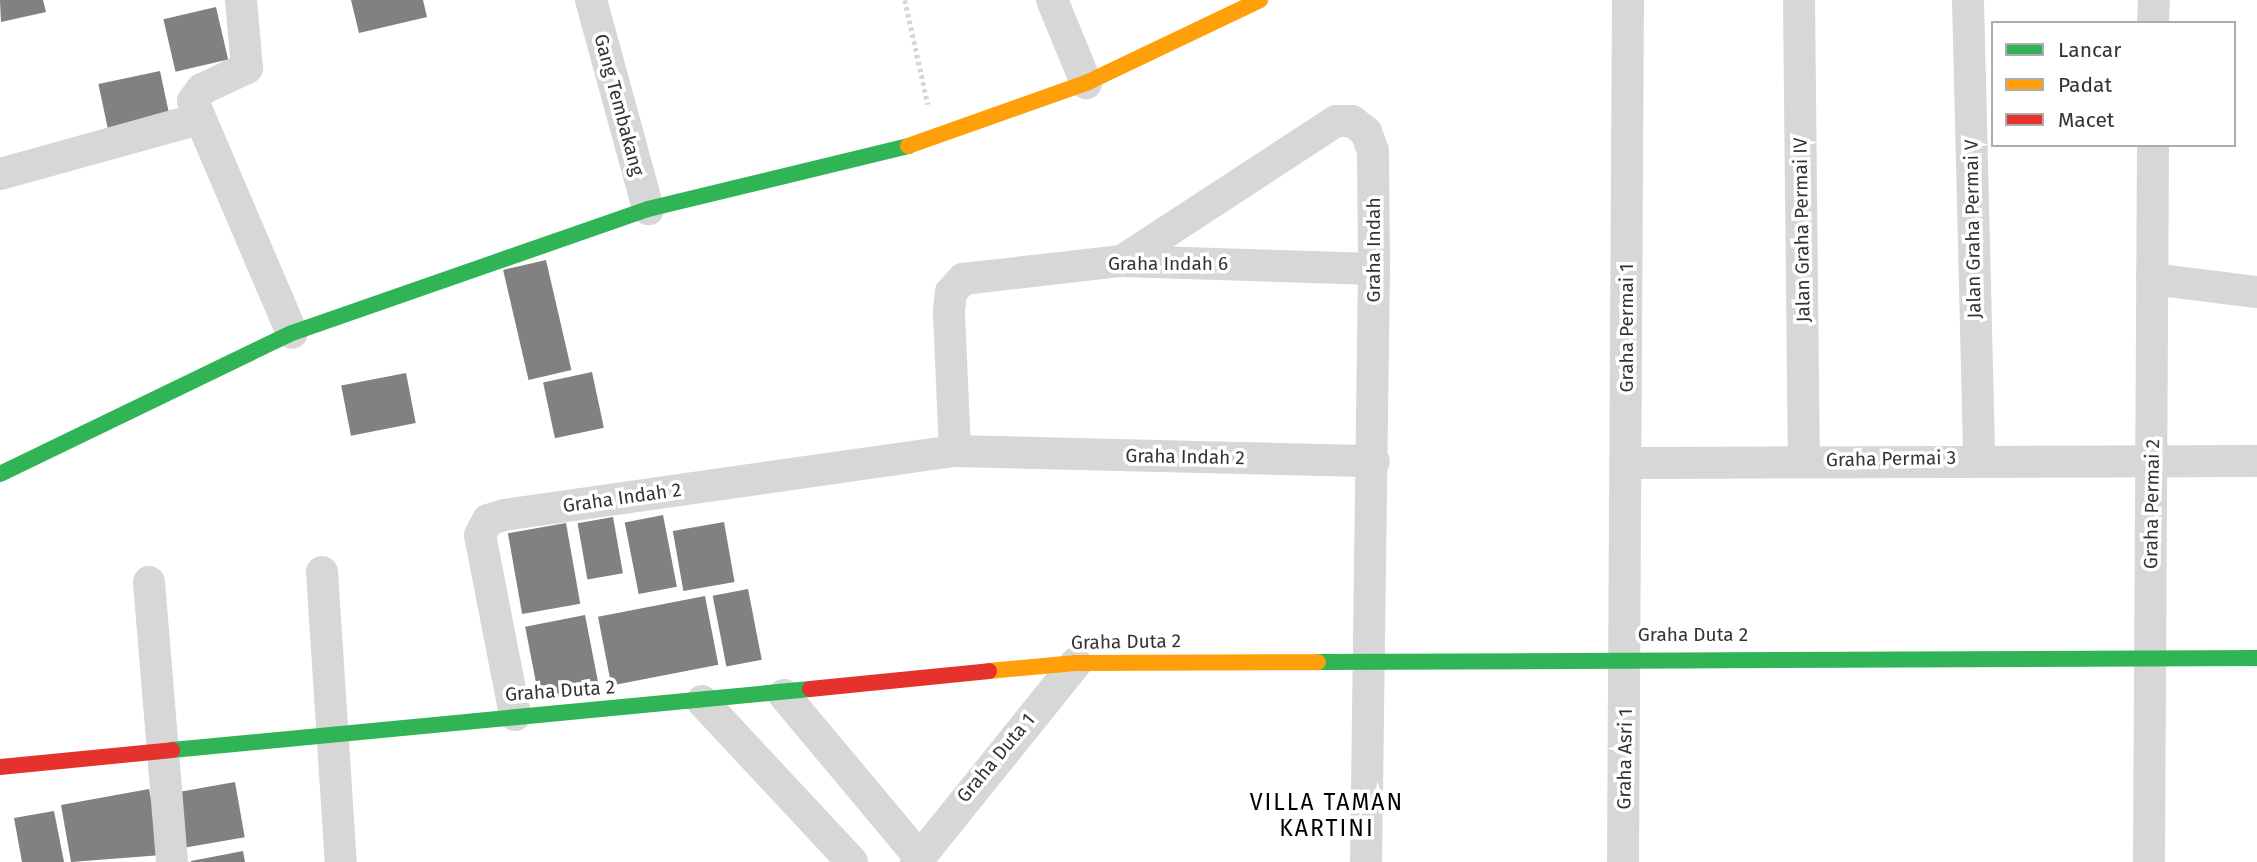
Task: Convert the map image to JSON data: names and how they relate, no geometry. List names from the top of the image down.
{
  "streets": {
    "street": [
      "Gang Tembakang",
      "Jalan Graha Permai V",
      "Jalan Graha Permai IV",
      "Graha Indah",
      "Graha Indah 6",
      "Graha Permai 1",
      "Graha Indah 2",
      "Graha Permai 3",
      "Graha Permai 2",
      "Graha Duta 2",
      "Graha Duta 1",
      "Graha Asri 1"
    ]
  },
  "crossings": [
    ["Jalan Graha Permai V", "Graha Permai 3"],
    ["Jalan Graha Permai IV", "Graha Permai 3"],
    ["Graha Indah", "Graha Indah 6"],
    ["Graha Indah", "Graha Indah 2"],
    ["Graha Indah", "Graha Duta 2"],
    ["Graha Indah 6", "Graha Indah 2"],
    ["Graha Permai 1", "Graha Permai 3"],
    ["Graha Permai 1", "Graha Duta 2"],
    ["Graha Permai 1", "Graha Asri 1"],
    ["Graha Indah 2", "Graha Duta 2"],
    ["Graha Permai 3", "Graha Permai 2"],
    ["Graha Permai 2", "Graha Duta 2"],
    ["Graha Duta 2", "Graha Duta 1"],
    ["Graha Duta 2", "Graha Asri 1"]
  ],
  "districts": ["VILLA TAMAN KARTINI"],
  "legend": ["Lancar", "Padat", "Macet"]
}
